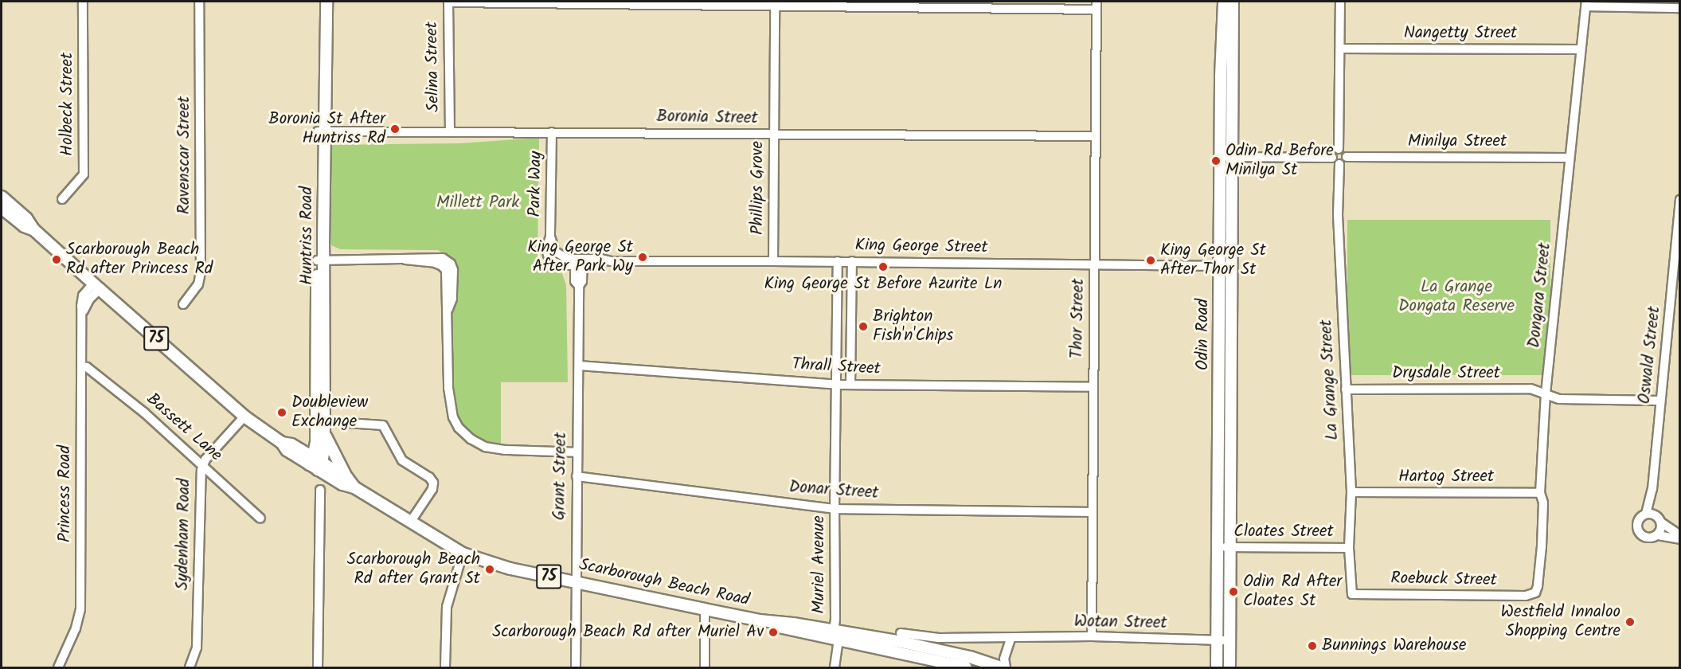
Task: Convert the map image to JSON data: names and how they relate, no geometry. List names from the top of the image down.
{
  "streets": {
    "main road": [
      "Huntriss Road",
      "Odin Road",
      "75",
      "Scarborough Beach Road"
    ],
    "street": [
      "Nangetty Street",
      "Selina Street",
      "Holbeck Street",
      "Boronia Street",
      "Minilya Street",
      "Ravenscar Street",
      "Park Way",
      "Phillips Grove",
      "King George Street",
      "Dongara Street",
      "Thor Street",
      "Oswald Street",
      "Thrall Street",
      "Drysdale Street",
      "La Grange Street",
      "Bassett Lane",
      "Grant Street",
      "Hartog Street",
      "Donar Street",
      "Princess Road",
      "Cloates Street",
      "Sydenham Road",
      "Muriel Avenue",
      "Roebuck Street",
      "Wotan Street"
    ]
  },
  "crossings": [
    ["Nangetty Street", "Dongara Street"],
    ["Selina Street", "Boronia Street"],
    ["Boronia Street", "Park Way"],
    ["Boronia Street", "Phillips Grove"],
    ["Boronia Street", "Huntriss Road"],
    ["Boronia Street", "Thor Street"],
    ["Minilya Street", "Dongara Street"],
    ["Minilya Street", "La Grange Street"],
    ["Park Way", "King George Street"],
    ["Phillips Grove", "King George Street"],
    ["Huntriss Road", "Scarborough Beach Road"],
    ["King George Street", "Thor Street"],
    ["King George Street", "Odin Road"],
    ["King George Street", "Grant Street"],
    ["King George Street", "Muriel Avenue"],
    ["Dongara Street", "Drysdale Street"],
    ["Dongara Street", "Hartog Street"],
    ["Dongara Street", "Roebuck Street"],
    ["Thor Street", "Thrall Street"],
    ["Thor Street", "Donar Street"],
    ["Thor Street", "Wotan Street"],
    ["Odin Road", "Cloates Street"],
    ["Odin Road", "Wotan Street"],
    ["Oswald Street", "Drysdale Street"],
    ["Thrall Street", "Grant Street"],
    ["Thrall Street", "Muriel Avenue"],
    ["Drysdale Street", "La Grange Street"],
    ["La Grange Street", "Hartog Street"],
    ["La Grange Street", "Cloates Street"],
    ["La Grange Street", "Roebuck Street"],
    ["Bassett Lane", "Princess Road"],
    ["Bassett Lane", "Sydenham Road"],
    ["Grant Street", "Donar Street"],
    ["Grant Street", "Scarborough Beach Road"],
    ["Donar Street", "Muriel Avenue"],
    ["Princess Road", "Scarborough Beach Road"],
    ["Sydenham Road", "Scarborough Beach Road"],
    ["Muriel Avenue", "Scarborough Beach Road"]
  ],
  "parks": ["Millett Park", "La Grange Dongata Reserve"],
  "places": [
    "Boronia St After Huntriss Rd",
    "Odin Rd Before Minilya St",
    "King George St After Park Wy",
    "Scarborough Beach Rd after Princess Rd",
    "King George St After Thor St",
    "King George St Before Azurite Ln",
    "Brighton Fish'n'Chips",
    "Doubleview Exchange",
    "Scarborough Beach Rd after Grant St",
    "Odin Rd After Cloates St",
    "Westfield Innaloo Shopping Centre",
    "Scarborough Beach Rd after Muriel Av",
    "Bunnings Warehouse"
  ]
}
